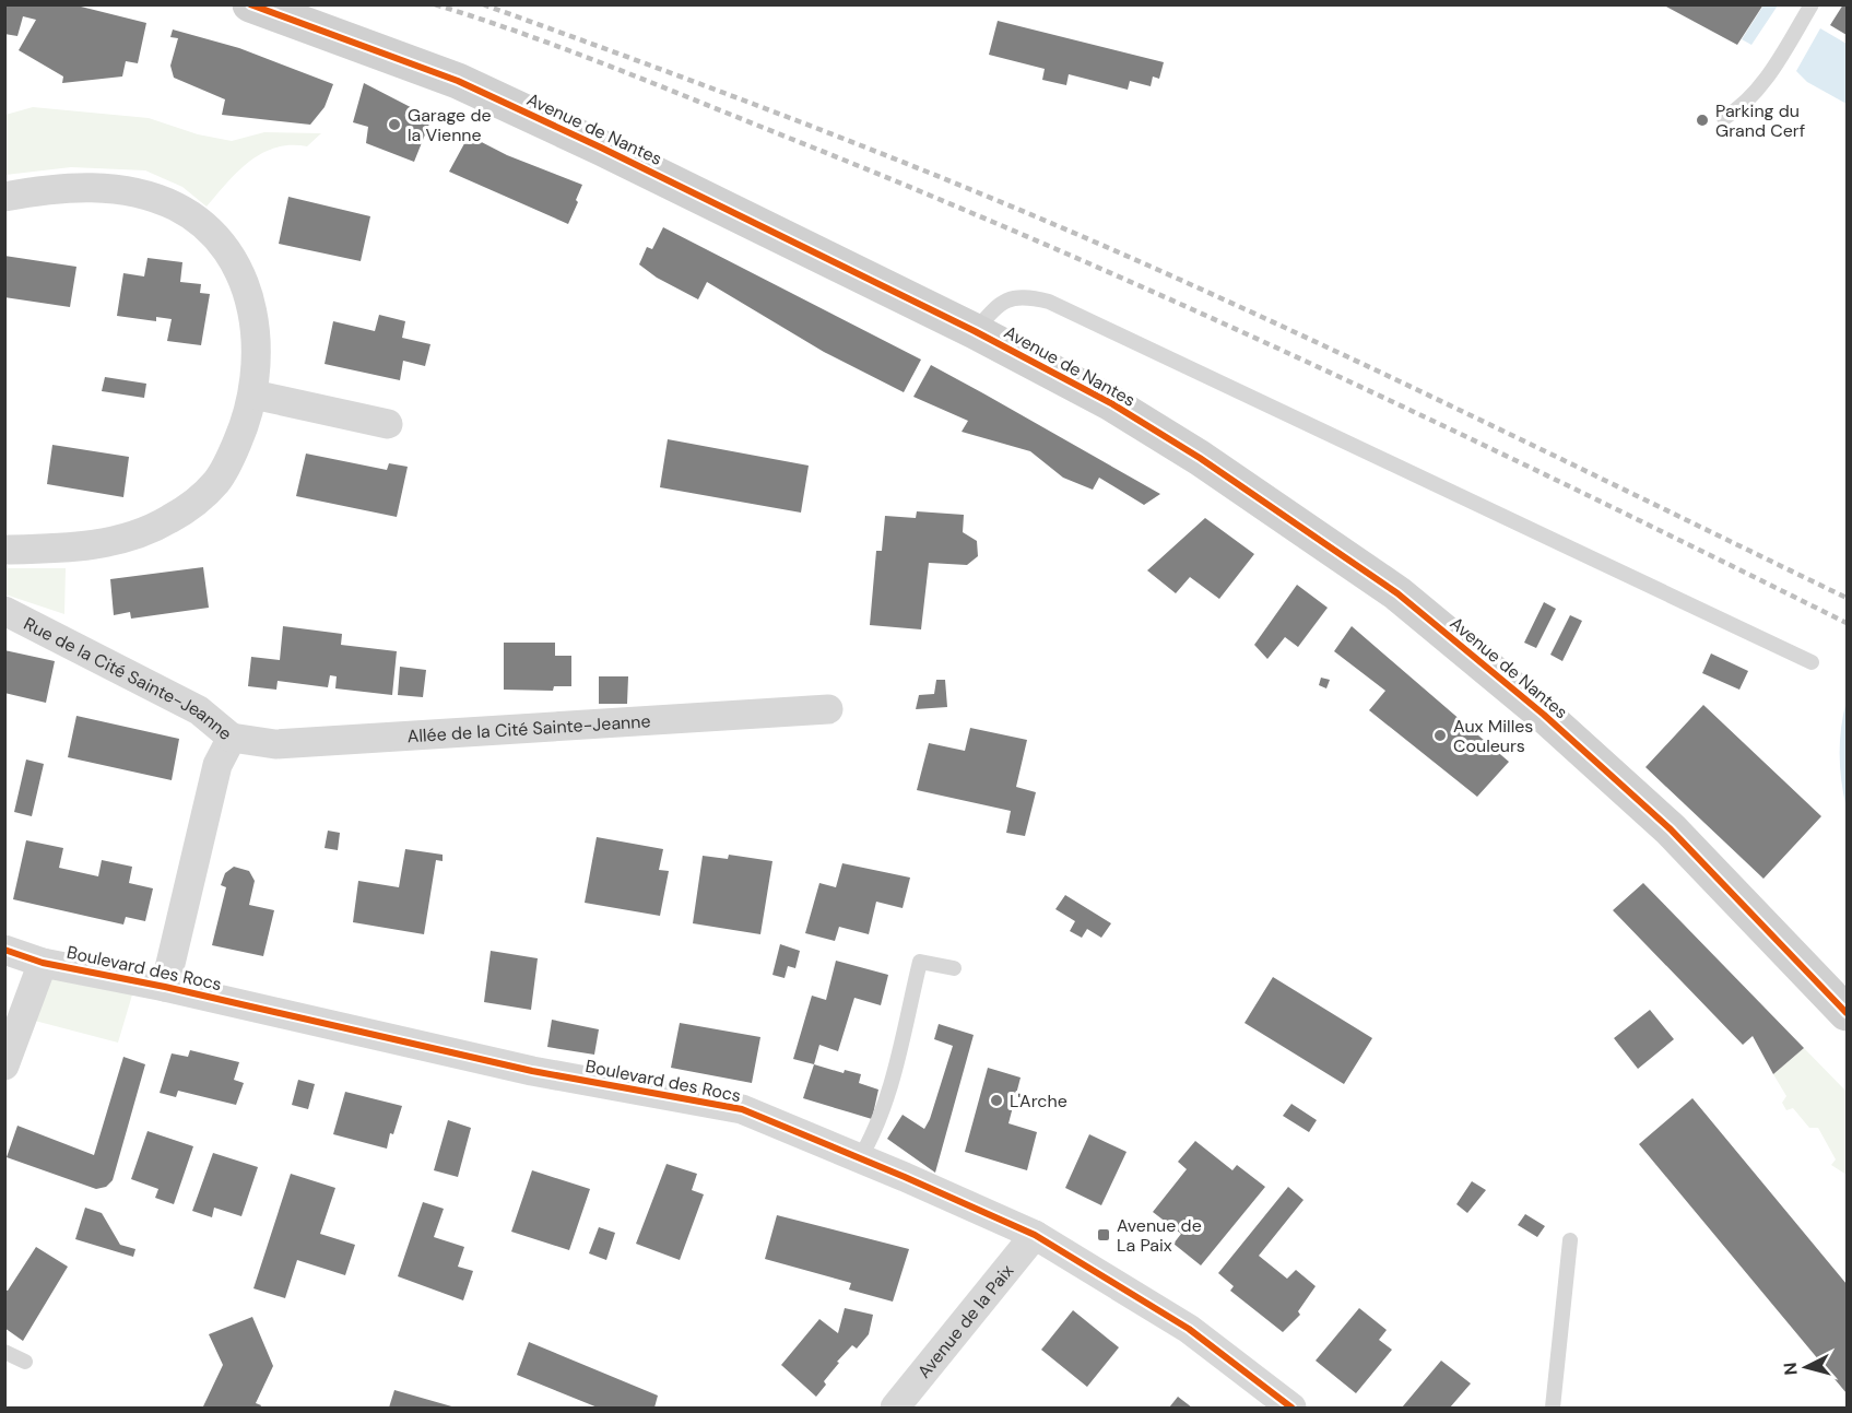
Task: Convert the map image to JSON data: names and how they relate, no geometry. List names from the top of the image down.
{
  "streets": {
    "main road": ["Avenue de Nantes"],
    "street": [
      "Rue de la Cité Sainte-Jeanne",
      "Allée de la Cité Sainte-Jeanne",
      "Boulevard des Rocs",
      "Avenue de la Paix"
    ]
  },
  "crossings": [
    ["Rue de la Cité Sainte-Jeanne", "Allée de la Cité Sainte-Jeanne"],
    ["Rue de la Cité Sainte-Jeanne", "Boulevard des Rocs"],
    ["Boulevard des Rocs", "Avenue de la Paix"]
  ],
  "places": {
    "other": [
      "Parking du Grand Cerf",
      "Garage de la Vienne",
      "Aux Milles Couleurs",
      "L'Arche"
    ],
    "transit": ["Avenue de La Paix"]
  },
  "north": "left"
}
